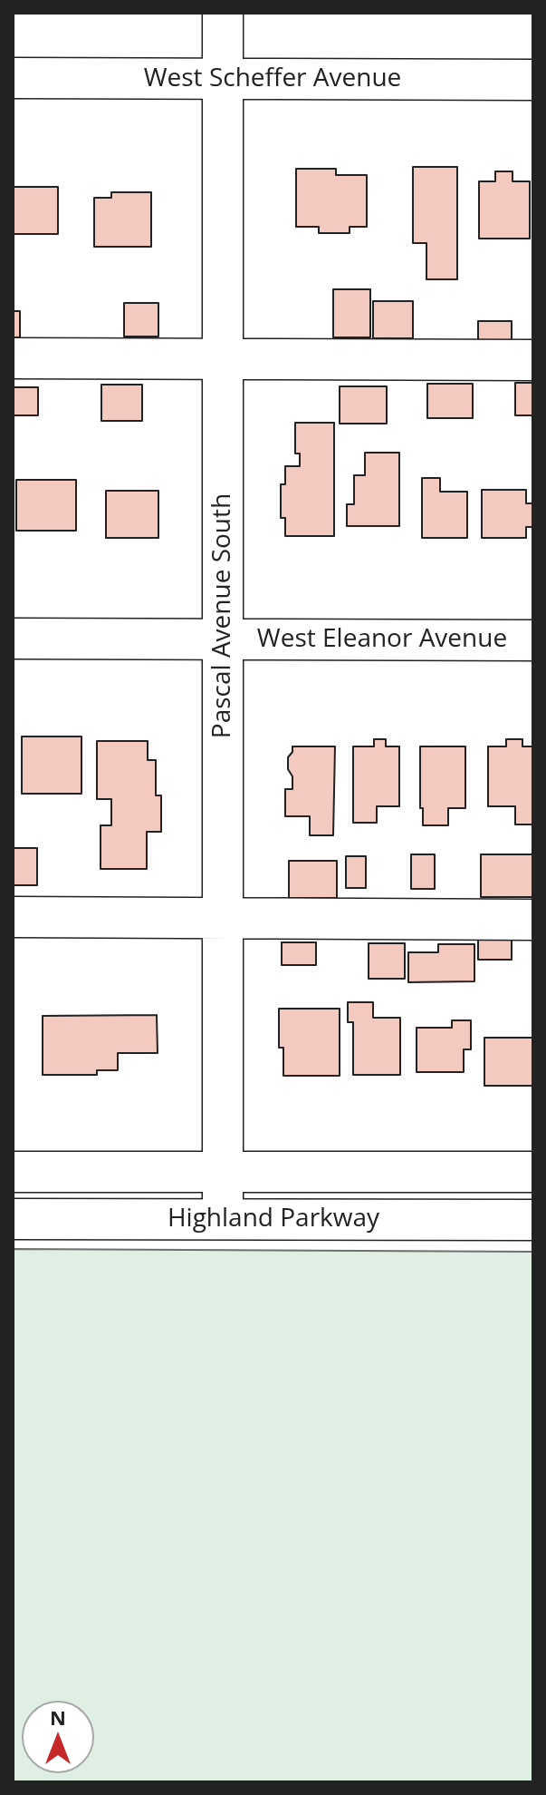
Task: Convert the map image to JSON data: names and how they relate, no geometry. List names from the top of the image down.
{
  "streets": {
    "street": [
      "West Scheffer Avenue",
      "Pascal Avenue South",
      "West Eleanor Avenue",
      "Highland Parkway"
    ]
  },
  "crossings": [
    ["West Scheffer Avenue", "Pascal Avenue South"],
    ["Pascal Avenue South", "West Eleanor Avenue"],
    ["Pascal Avenue South", "Highland Parkway"]
  ],
  "north": "top"
}
